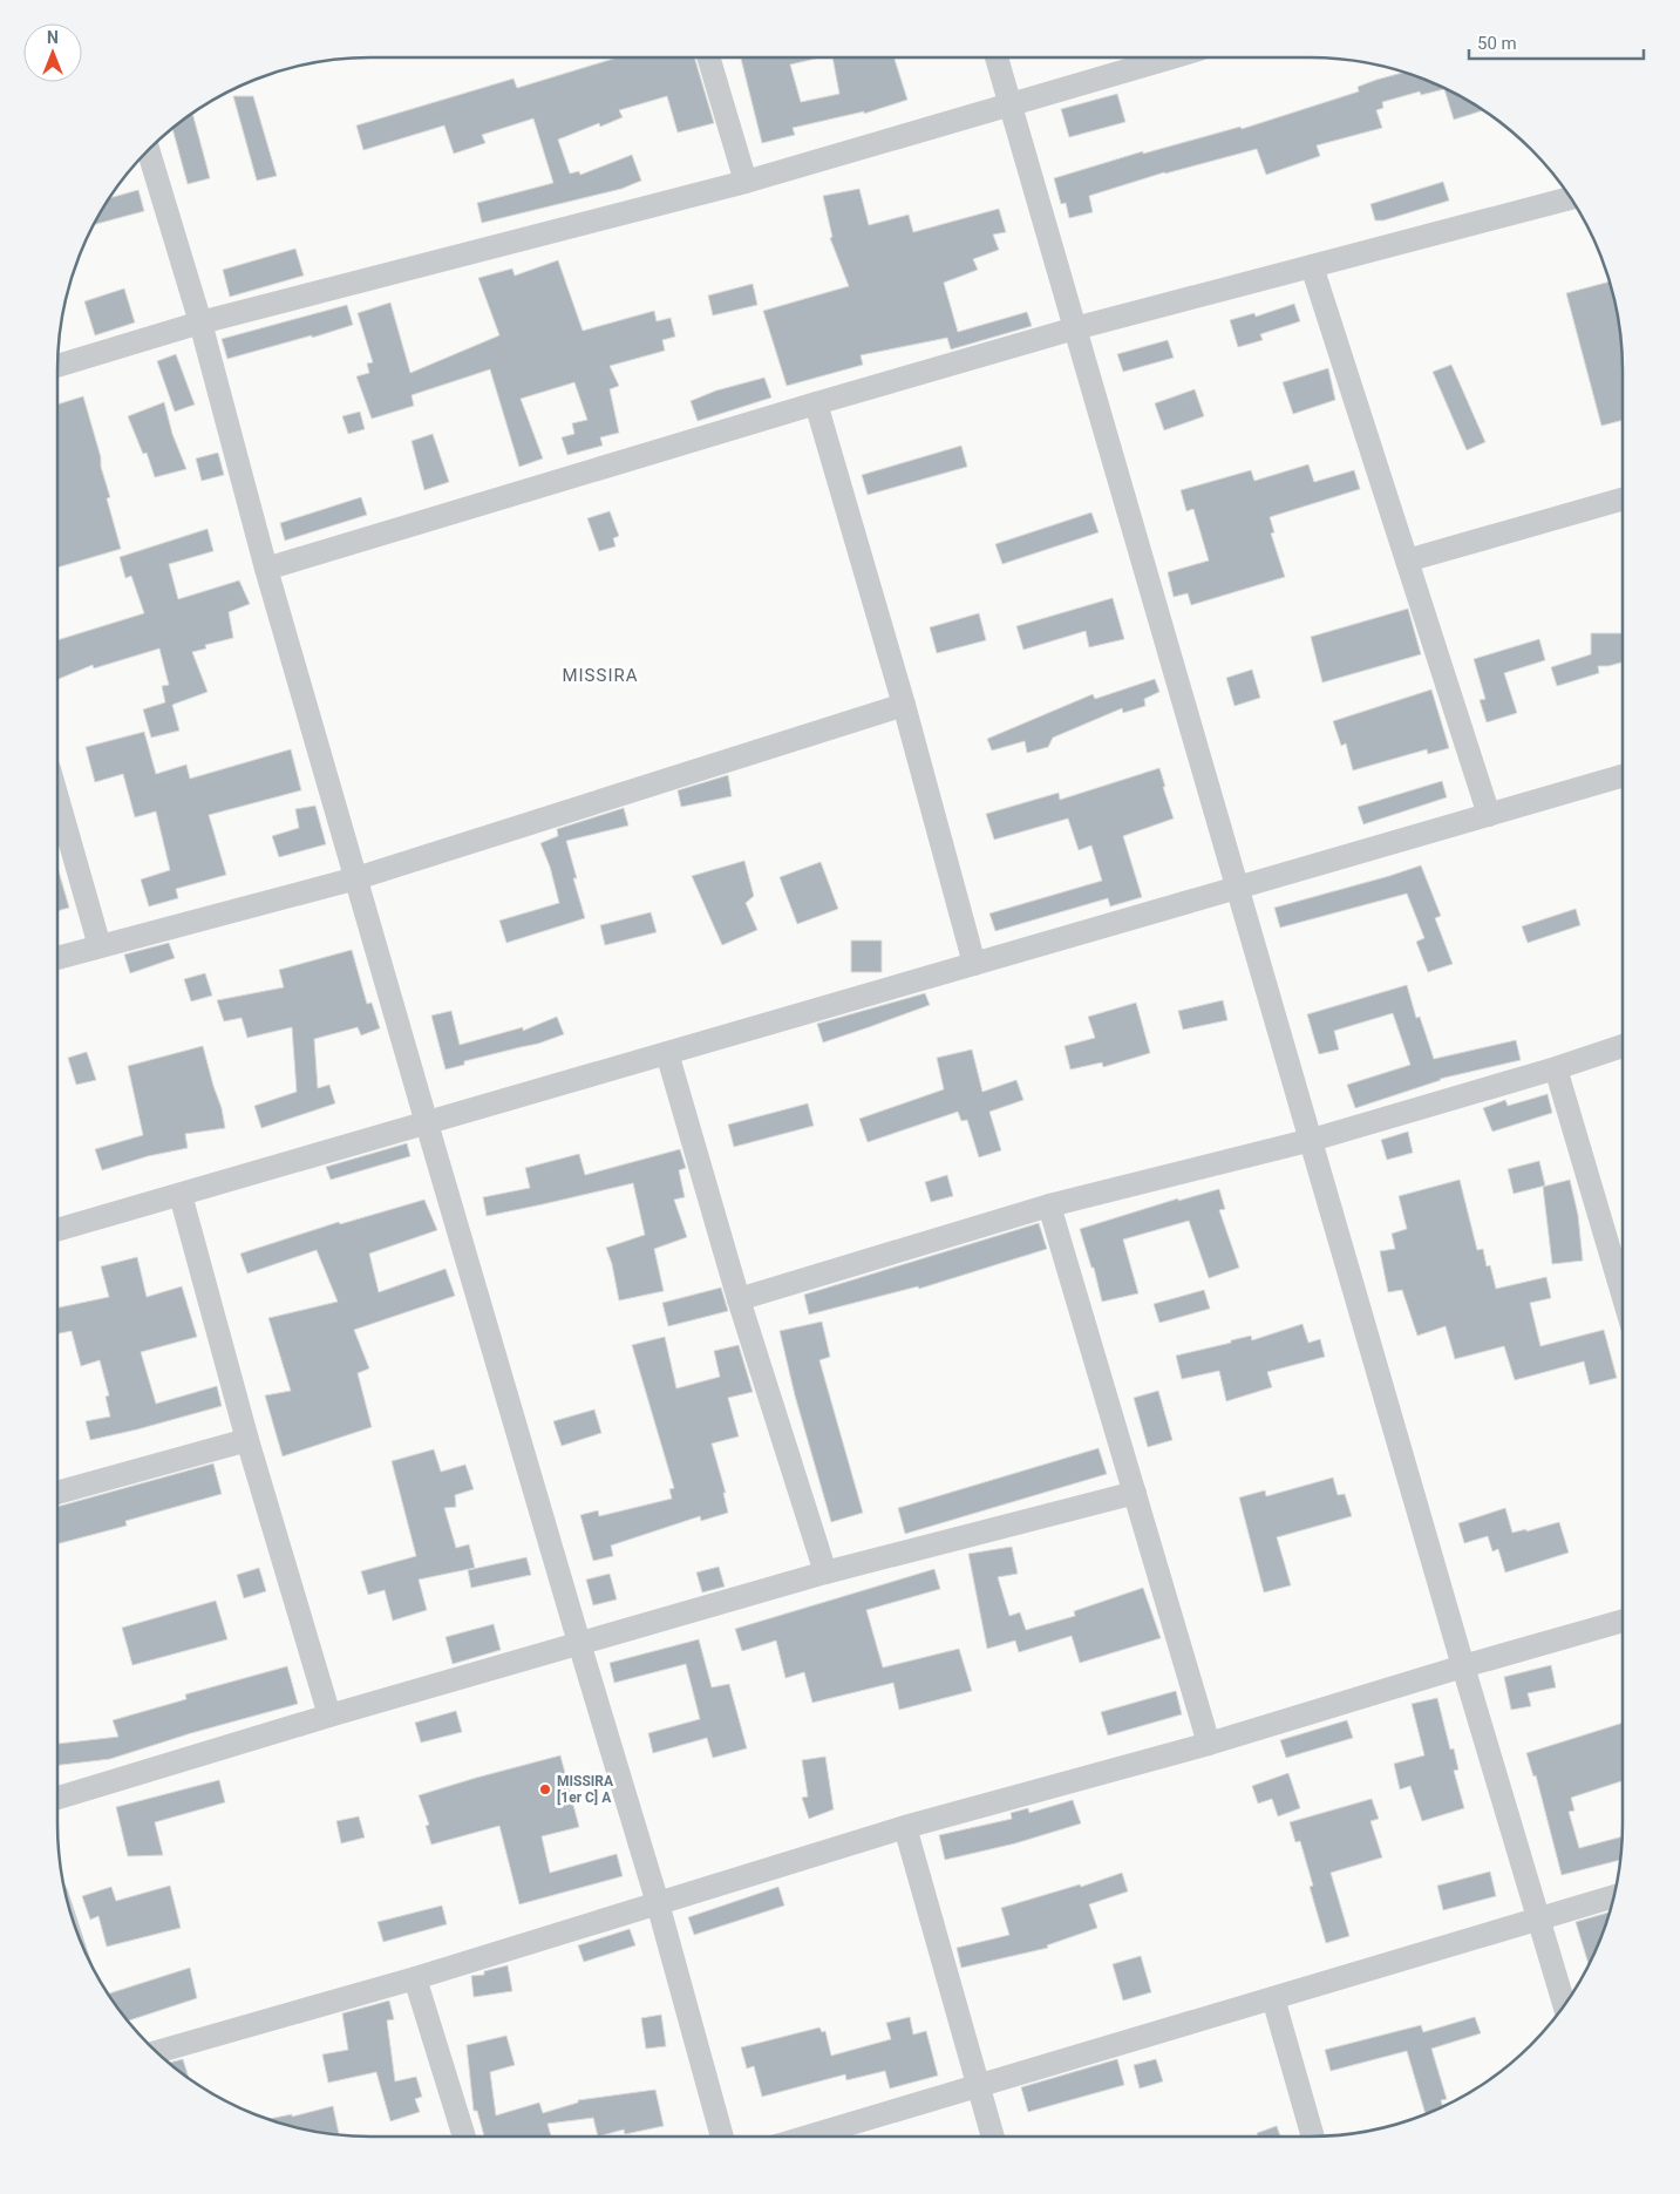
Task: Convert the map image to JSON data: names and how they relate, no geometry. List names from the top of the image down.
{
  "districts": ["MISSIRA"],
  "places": ["MISSIRA [1er C] A"],
  "scale_bar": "50 m",
  "north": "top"
}
